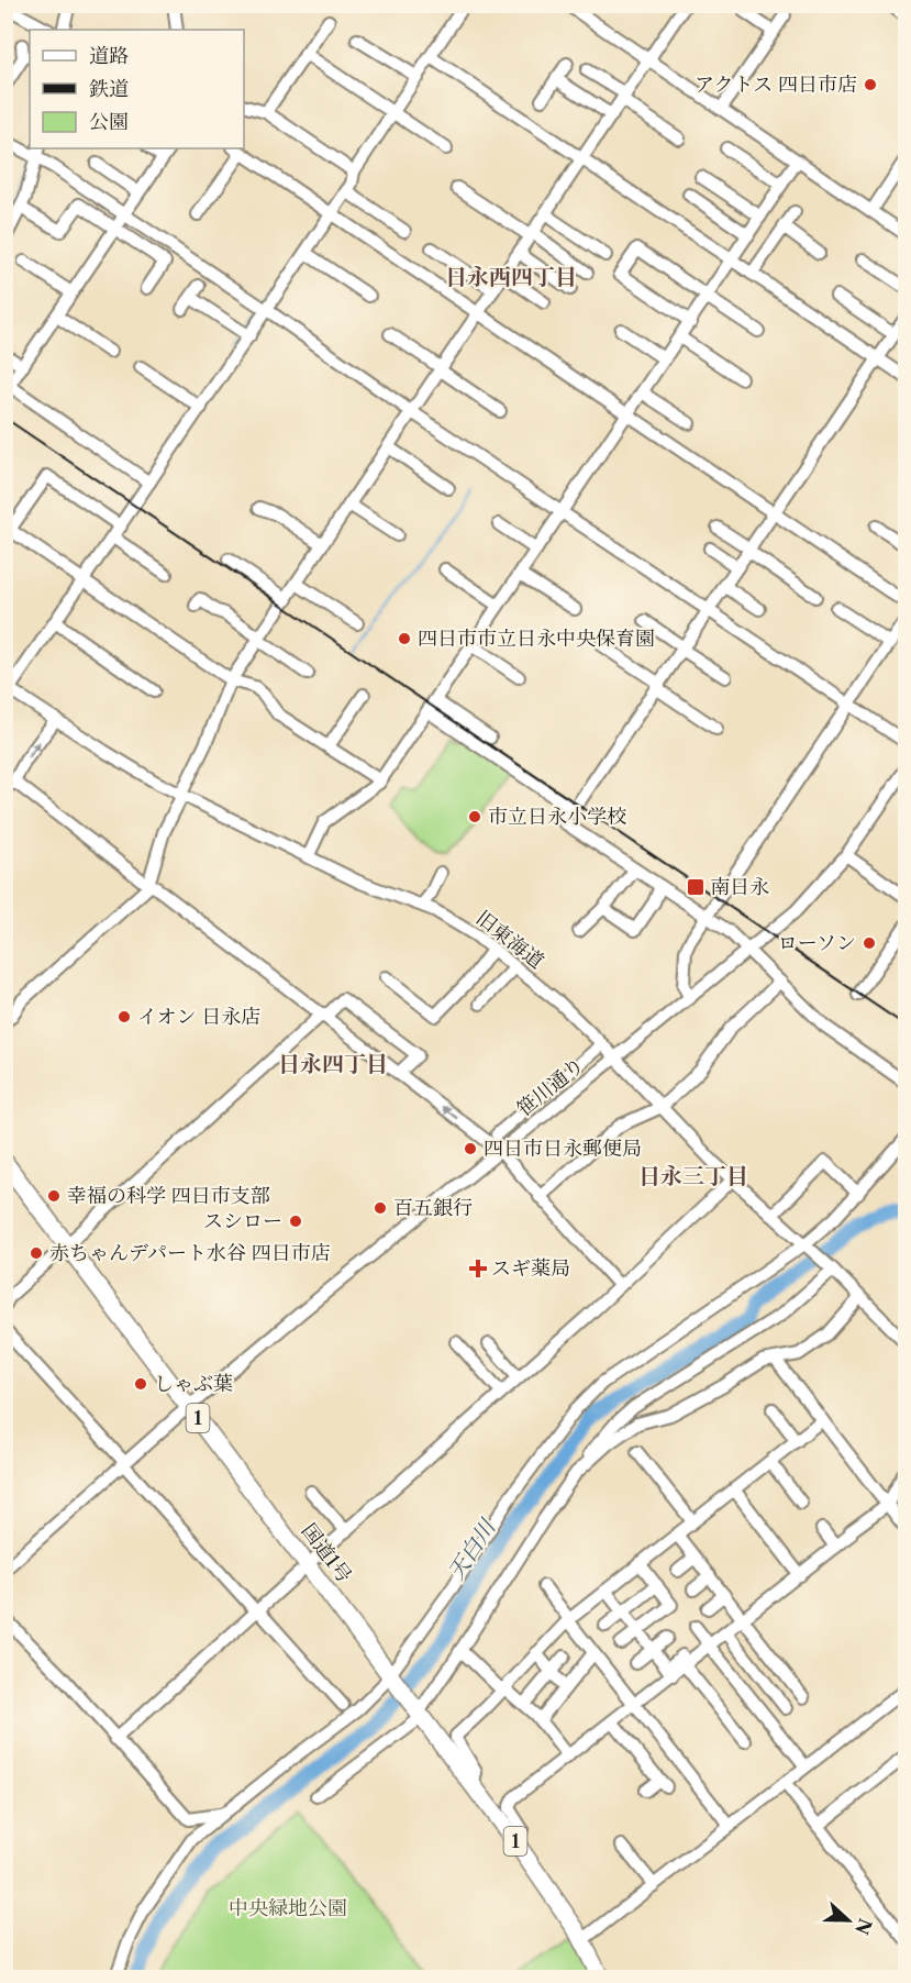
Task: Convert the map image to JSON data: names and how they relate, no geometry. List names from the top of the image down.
{
  "streets": {
    "highway": ["1", "国道1号"],
    "street": ["旧東海道", "笹川通り"]
  },
  "crossings": [
    ["旧東海道", "笹川通り"],
    ["笹川通り", "国道1号"]
  ],
  "districts": ["日永西四丁目", "日永四丁目", "日永三丁目"],
  "water": ["天白川"],
  "parks": ["中央緑地公園"],
  "places": {
    "other": [
      "アクトス 四日市店",
      "四日市市立日永中央保育園",
      "市立日永小学校",
      "ローソン",
      "イオン 日永店",
      "四日市日永郵便局",
      "幸福の科学 四日市支部",
      "百五銀行",
      "スシロー",
      "赤ちゃんデパート水谷 四日市店",
      "しゃぶ葉"
    ],
    "transit": ["南日永"],
    "health": ["スギ薬局"]
  },
  "legend": ["道路", "鉄道", "公園"],
  "north": "right"
}
